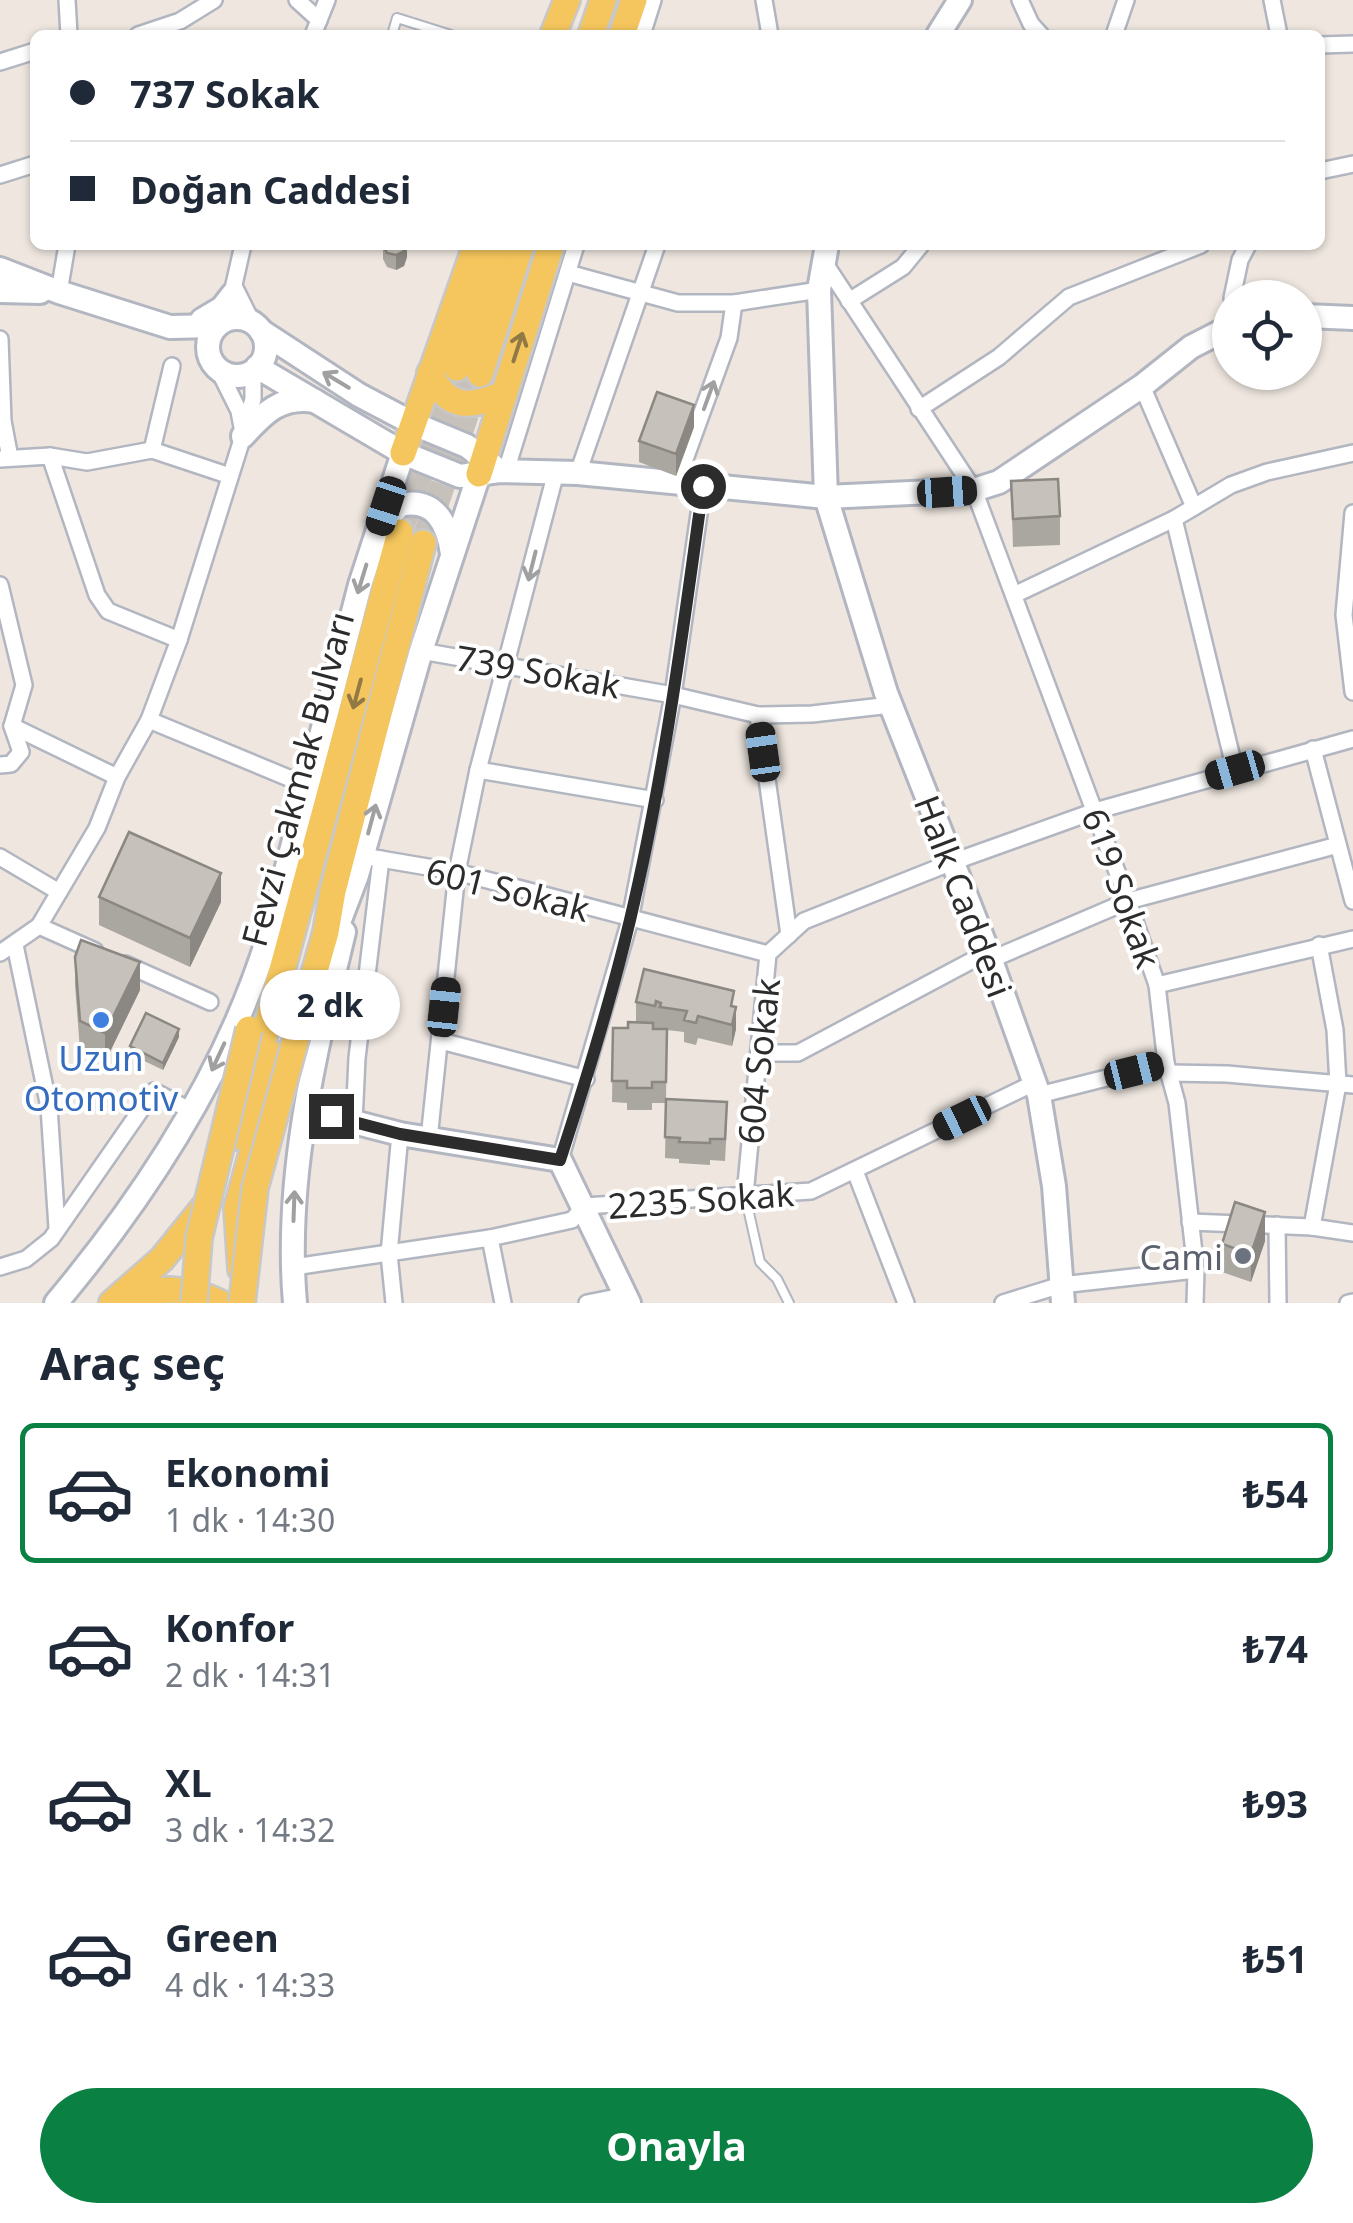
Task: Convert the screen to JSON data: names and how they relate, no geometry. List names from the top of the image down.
{
  "streets": {
    "main road": ["Fevzi Çakmak Bulvarı", "Halk Caddesi"],
    "street": [
      "739 Sokak",
      "619 Sokak",
      "601 Sokak",
      "604 Sokak",
      "2235 Sokak"
    ]
  },
  "crossings": [
    ["739 Sokak", "Halk Caddesi"],
    ["619 Sokak", "Halk Caddesi"],
    ["619 Sokak", "604 Sokak"],
    ["619 Sokak", "2235 Sokak"],
    ["601 Sokak", "604 Sokak"],
    ["Halk Caddesi", "604 Sokak"],
    ["Halk Caddesi", "2235 Sokak"],
    ["604 Sokak", "2235 Sokak"]
  ],
  "places": ["Uzun Otomotiv", "Cami"],
  "page": {
    "banner": ["737 Sokak", "Doğan Caddesi"],
    "bubble": "2 dk",
    "heading": "Araç seç",
    "list": [
      {
        "name": "Ekonomi",
        "note": "1 dk · 14:30",
        "value": "₺54"
      },
      {
        "name": "Konfor",
        "note": "2 dk · 14:31",
        "value": "₺74"
      },
      {
        "name": "XL",
        "note": "3 dk · 14:32",
        "value": "₺93"
      },
      {
        "name": "Green",
        "note": "4 dk · 14:33",
        "value": "₺51"
      }
    ],
    "buttons": "Onayla"
  }
}
